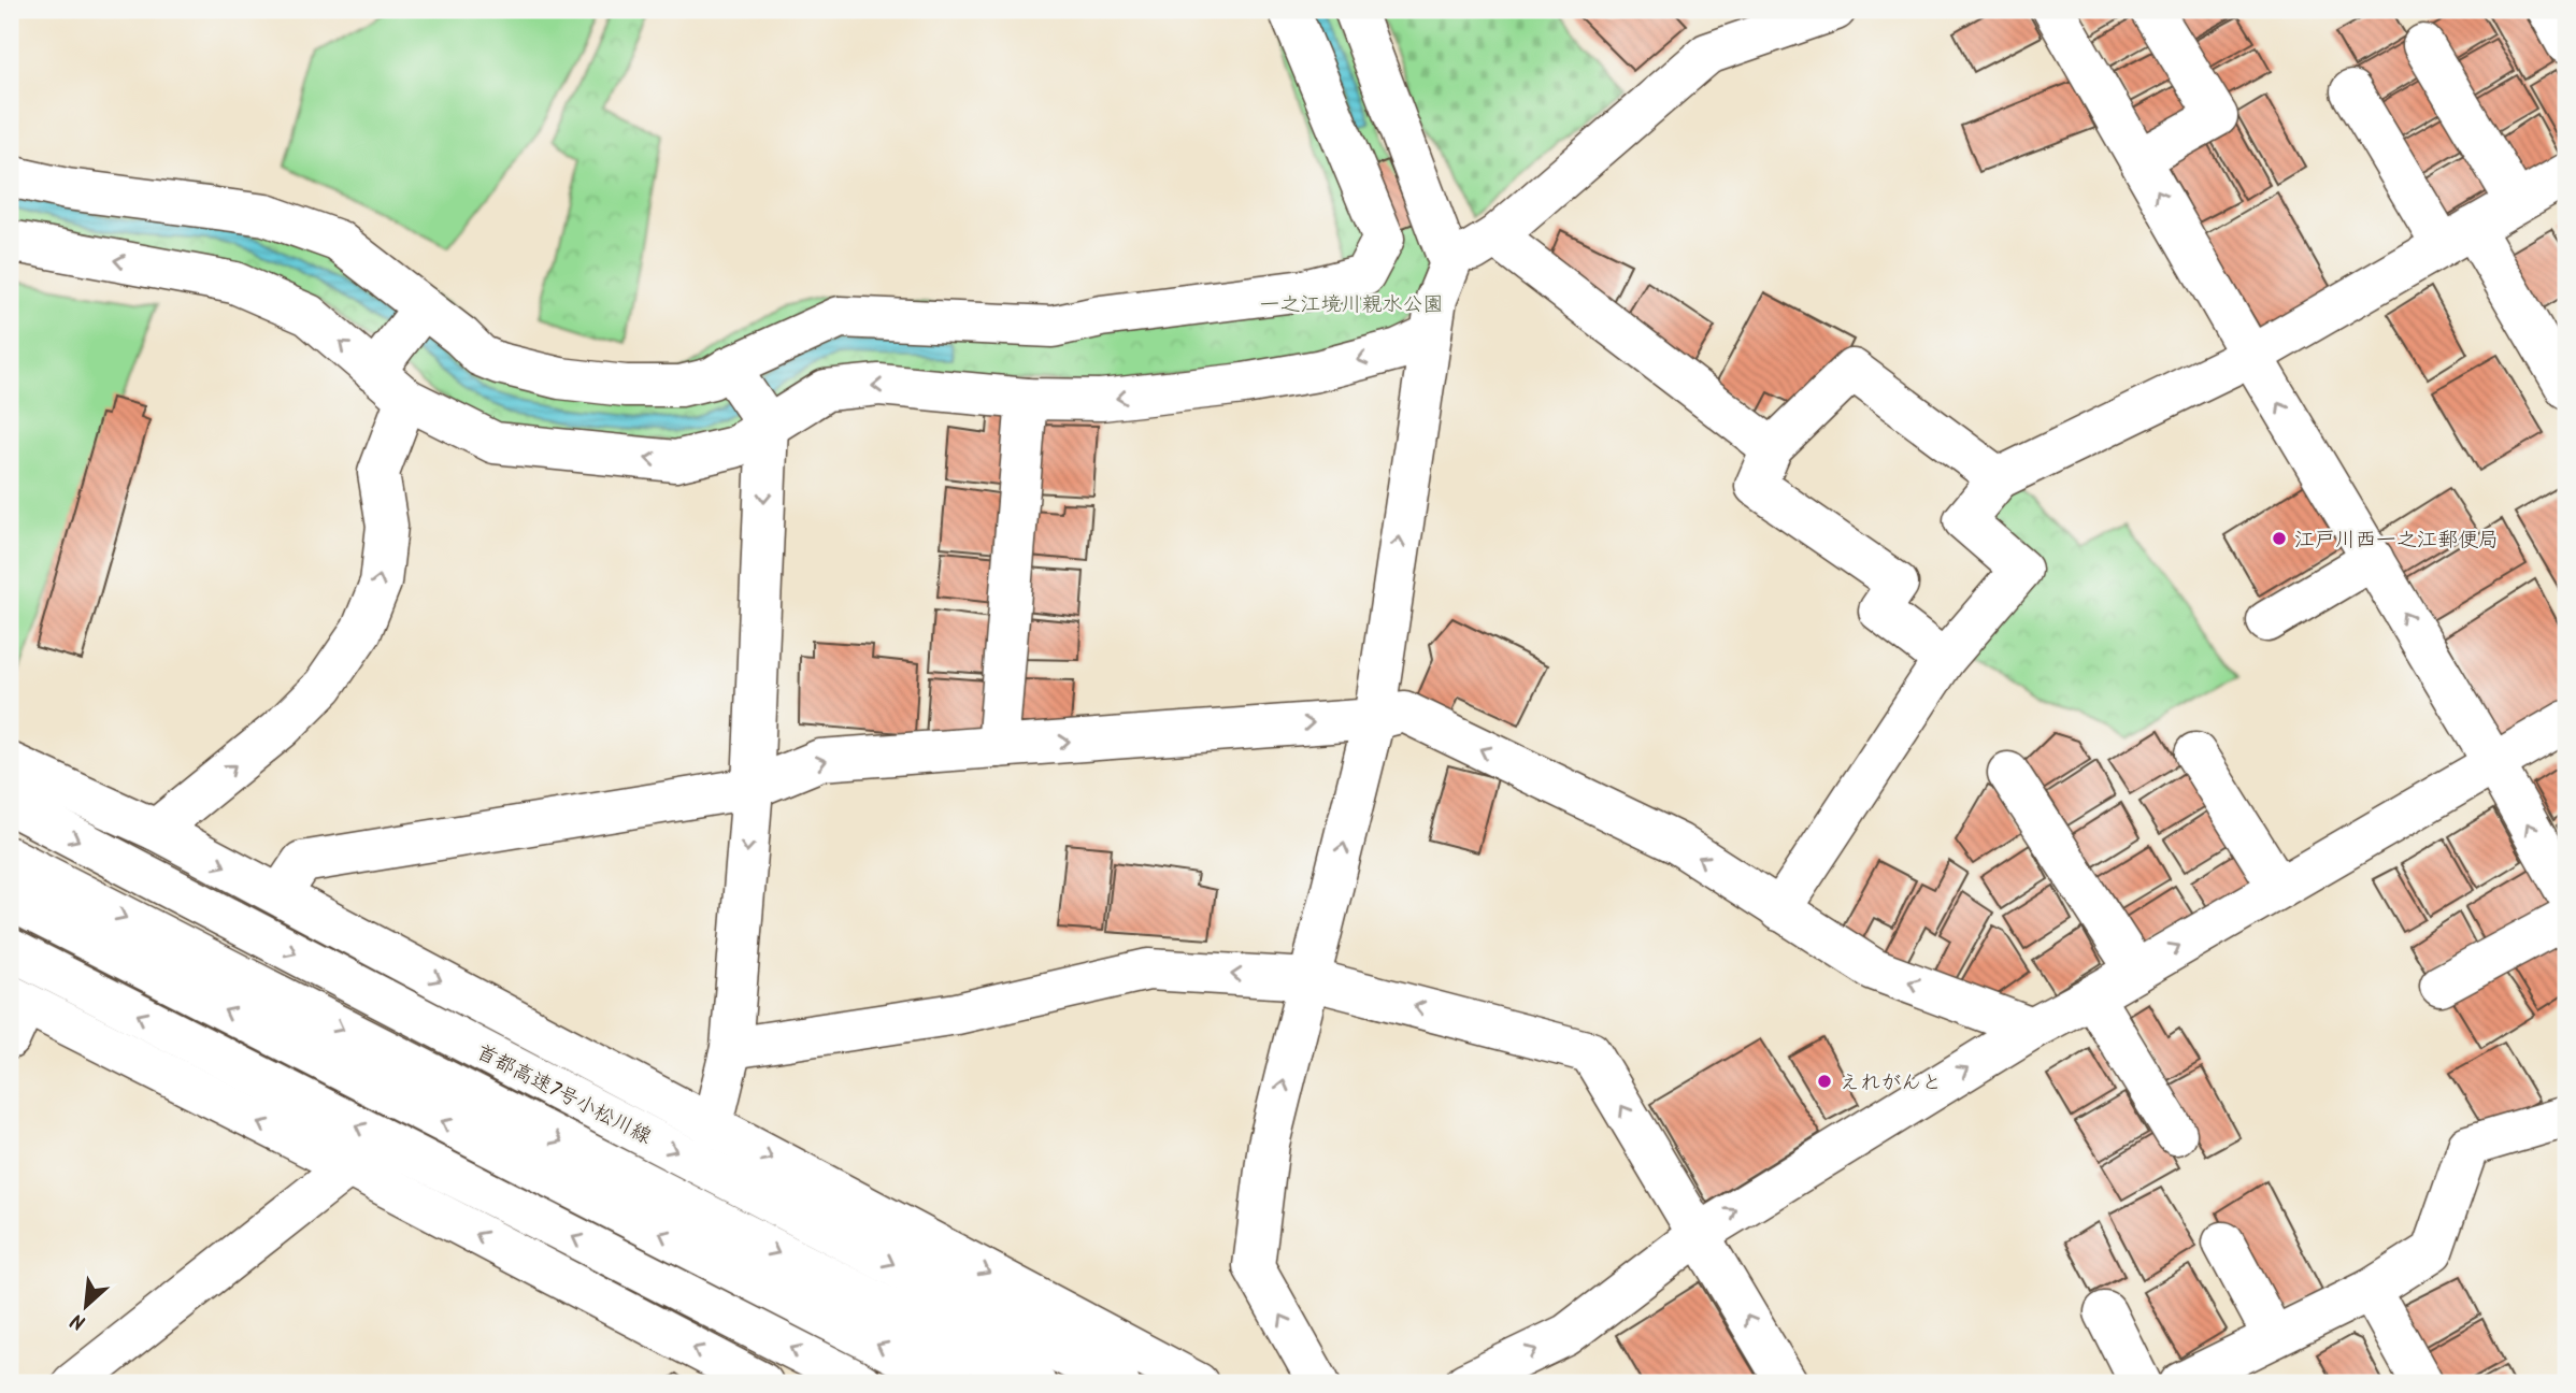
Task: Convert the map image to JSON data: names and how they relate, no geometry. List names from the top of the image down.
{
  "streets": {
    "main road": ["首都高速7号小松川線"]
  },
  "parks": ["一之江境川親水公園"],
  "places": ["江戸川西一之江郵便局", "えれがんと"],
  "north": "bottom left"
}
